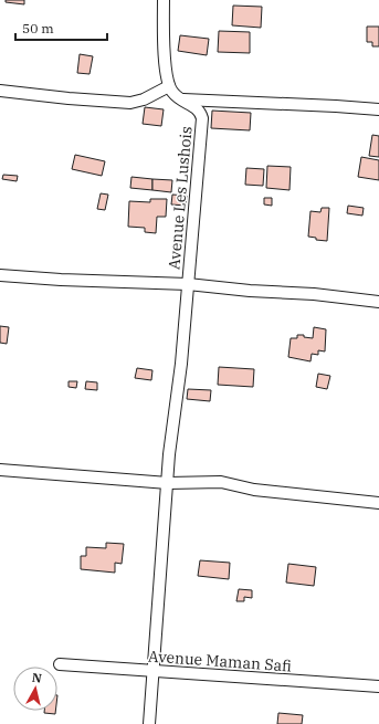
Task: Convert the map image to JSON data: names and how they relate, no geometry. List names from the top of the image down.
{
  "streets": {
    "street": ["Avenue Les Lushois", "Avenue Maman Safi"]
  },
  "crossings": [
    ["Avenue Les Lushois", "Avenue Maman Safi"]
  ],
  "scale_bar": "50 m",
  "north": "top"
}
